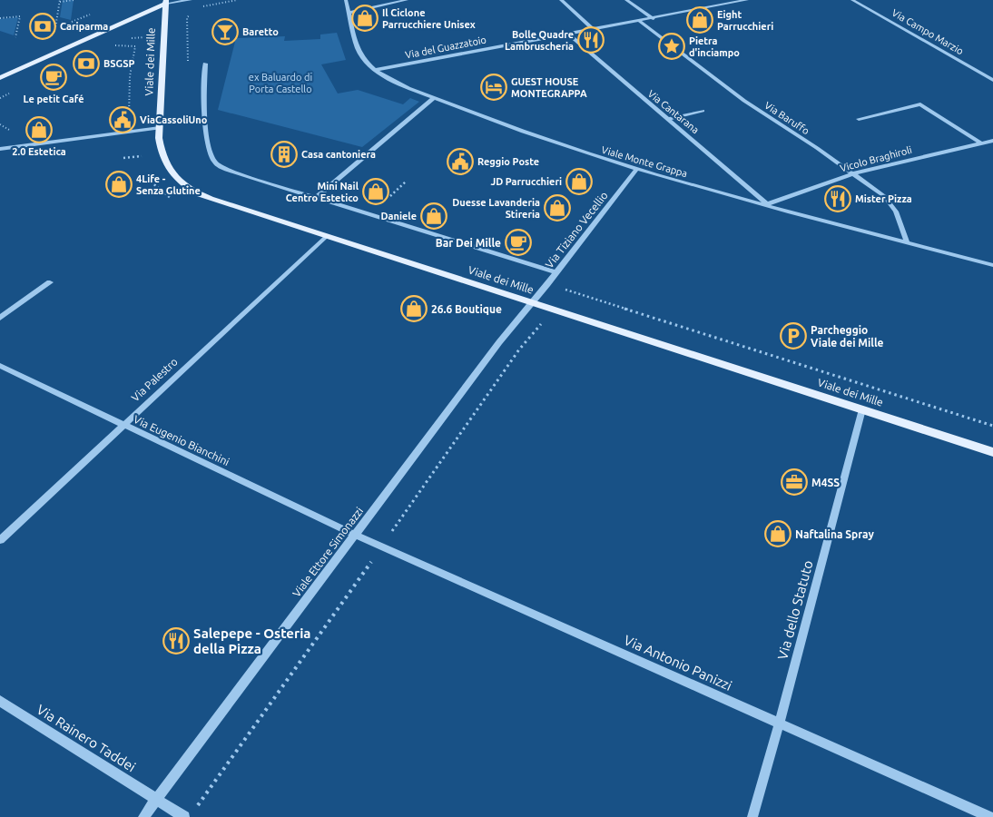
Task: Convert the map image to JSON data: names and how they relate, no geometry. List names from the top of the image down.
{
  "streets": {
    "main road": ["Viale dei Mille"],
    "street": [
      "Via Campo Marzio",
      "Via del Guazzatoio",
      "Via Cantarana",
      "Via Baruffo",
      "Vicolo Braghiroli",
      "Viale Monte Grappa",
      "Via Tiziano Vecellio",
      "Via Palestro",
      "Via Eugenio Bianchini",
      "Viale Ettore Simonazzi",
      "Via dello Statuto",
      "Via Antonio Panizzi",
      "Via Rainero Taddei"
    ]
  },
  "crossings": [
    ["Via del Guazzatoio", "Via Cantarana"],
    ["Via del Guazzatoio", "Via Baruffo"],
    ["Via del Guazzatoio", "Viale Monte Grappa"],
    ["Viale dei Mille", "Via Tiziano Vecellio"],
    ["Viale dei Mille", "Via Palestro"],
    ["Viale dei Mille", "Viale Ettore Simonazzi"],
    ["Viale dei Mille", "Via dello Statuto"],
    ["Via Cantarana", "Vicolo Braghiroli"],
    ["Via Cantarana", "Viale Monte Grappa"],
    ["Via Baruffo", "Vicolo Braghiroli"],
    ["Via Baruffo", "Viale Monte Grappa"],
    ["Vicolo Braghiroli", "Viale Monte Grappa"],
    ["Viale Monte Grappa", "Via Tiziano Vecellio"],
    ["Via Tiziano Vecellio", "Viale Ettore Simonazzi"],
    ["Via Palestro", "Via Eugenio Bianchini"],
    ["Via Eugenio Bianchini", "Viale Ettore Simonazzi"],
    ["Via Eugenio Bianchini", "Via Antonio Panizzi"],
    ["Viale Ettore Simonazzi", "Via Antonio Panizzi"],
    ["Viale Ettore Simonazzi", "Via Rainero Taddei"],
    ["Via dello Statuto", "Via Antonio Panizzi"]
  ],
  "parks": ["ex Baluardo di Porta Castello"],
  "places": {
    "shop": [
      "Il Ciclone Parrucchiere Unisex",
      "Eight Parrucchieri",
      "2.0 Estetica",
      "JD Parrucchieri",
      "4Life - Senza Glutine",
      "Mini Nail Centro Estetico",
      "Duesse Lavanderia Stireria",
      "Daniele",
      "26.6 Boutique",
      "Naftalina Spray"
    ],
    "bank": ["Cariparma", "BSGSP"],
    "bar": ["Baretto"],
    "restaurant": ["Bolle Quadre Lambruscheria", "Mister Pizza", "Salepepe - Osteria della Pizza"],
    "place": ["Pietra d'inciampo"],
    "cafe": ["Le petit Café", "Bar Dei Mille"],
    "hotel": ["GUEST HOUSE MONTEGRAPPA"],
    "public building": ["ViaCassoliUno", "Reggio Poste"],
    "building": ["Casa cantoniera"],
    "parking": ["Parcheggio Viale dei Mille"],
    "office": ["M4SS"]
  }
}
